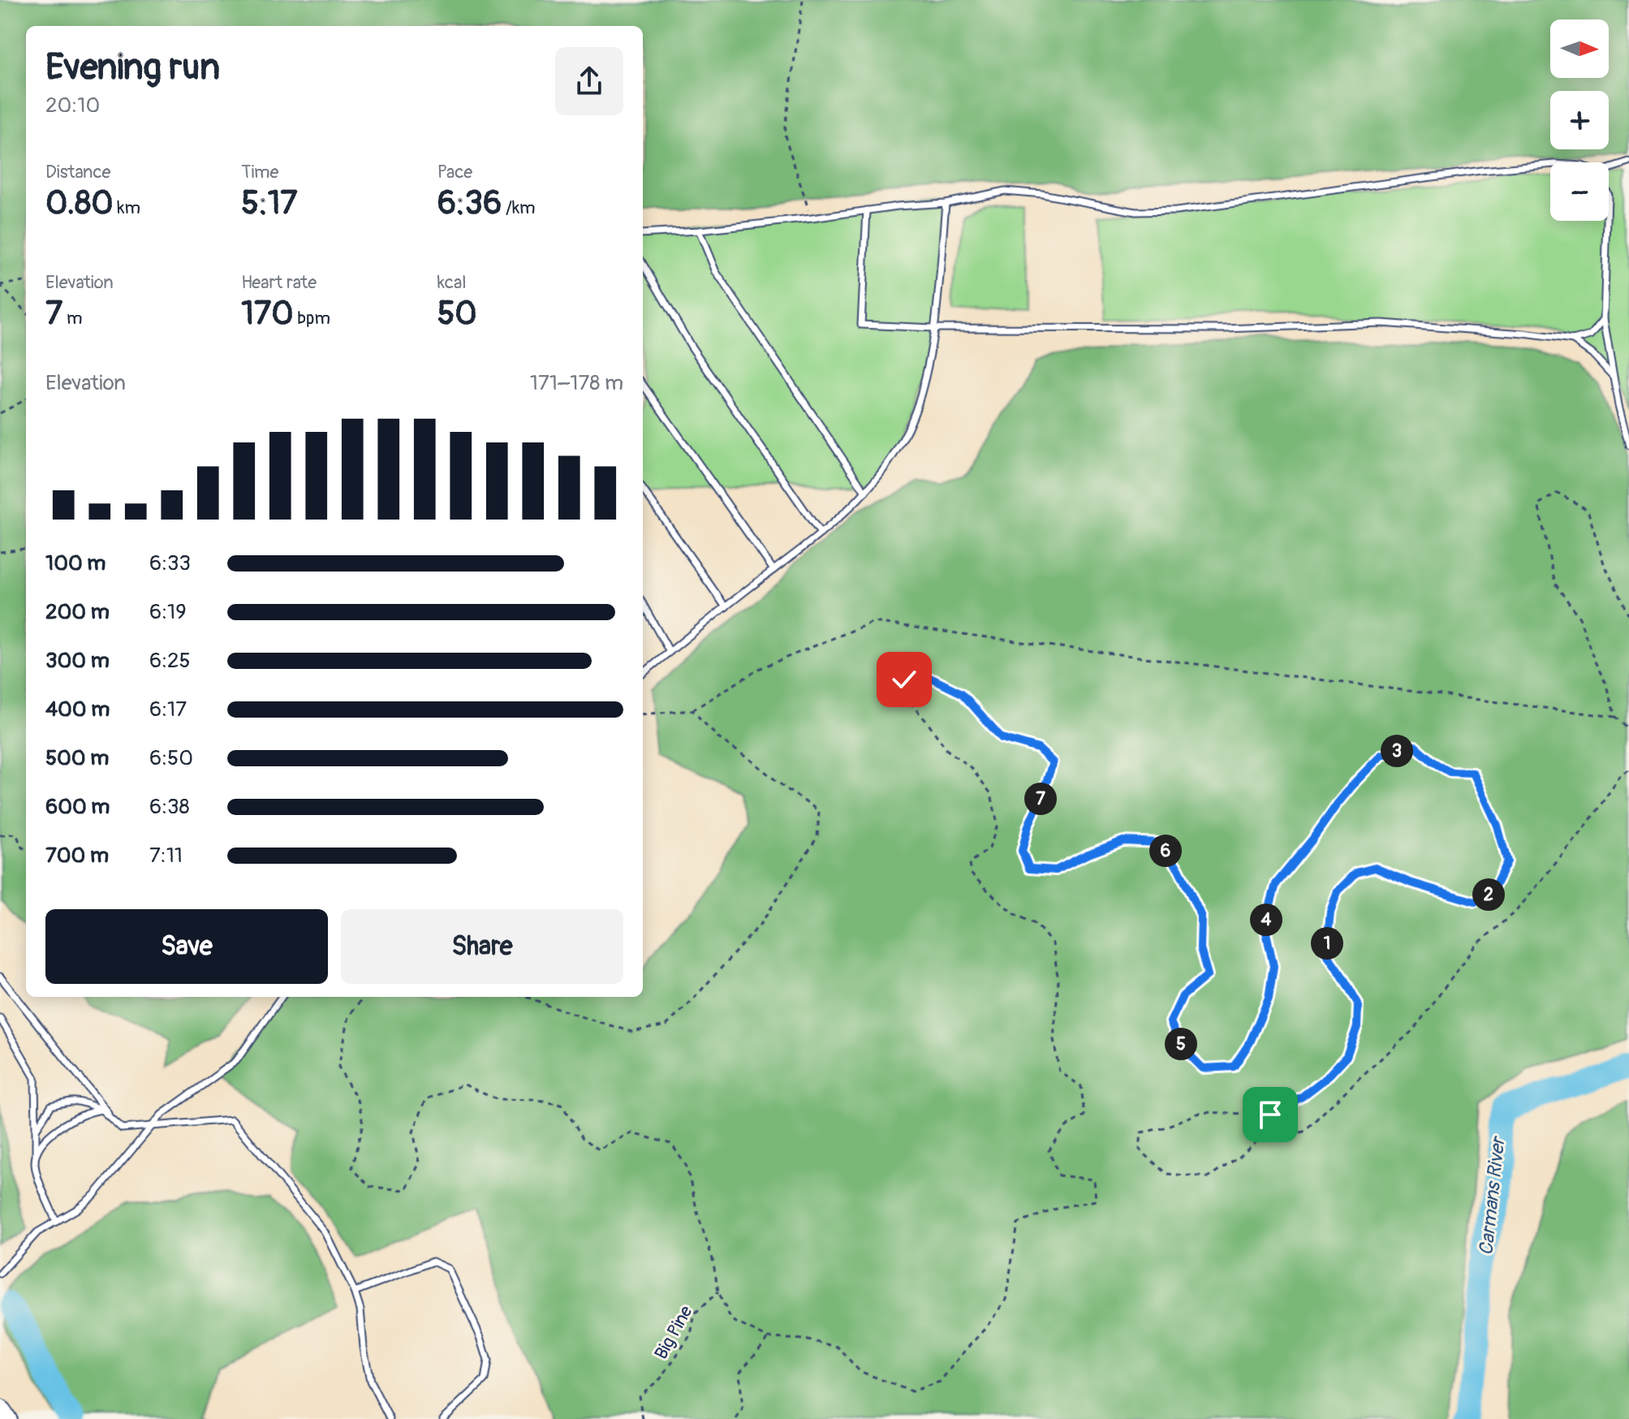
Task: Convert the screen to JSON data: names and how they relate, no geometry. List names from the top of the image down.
{
  "streets": {
    "path": ["Big Pine"]
  },
  "water": ["Carmans River"],
  "north": "right",
  "page": {
    "map_buttons": ["+", "−"],
    "heading": ["Evening run", "20:10"],
    "stats": [
      ["Distance", "0.80 km"],
      ["Time", "5:17"],
      ["Pace", "6:36 /km"],
      ["Elevation", "7 m"],
      ["Heart rate", "170 bpm"],
      ["kcal", "50"]
    ],
    "chart": ["Elevation", "171–178 m"],
    "list": [
      {
        "name": "100 m",
        "note": "6:33"
      },
      {
        "name": "200 m",
        "note": "6:19"
      },
      {
        "name": "300 m",
        "note": "6:25"
      },
      {
        "name": "400 m",
        "note": "6:17"
      },
      {
        "name": "500 m",
        "note": "6:50"
      },
      {
        "name": "600 m",
        "note": "6:38"
      },
      {
        "name": "700 m",
        "note": "7:11"
      }
    ],
    "pins": [
      "3",
      "7",
      "6",
      "2",
      "4",
      "1",
      "5"
    ],
    "buttons": ["Save", "Share"]
  }
}
